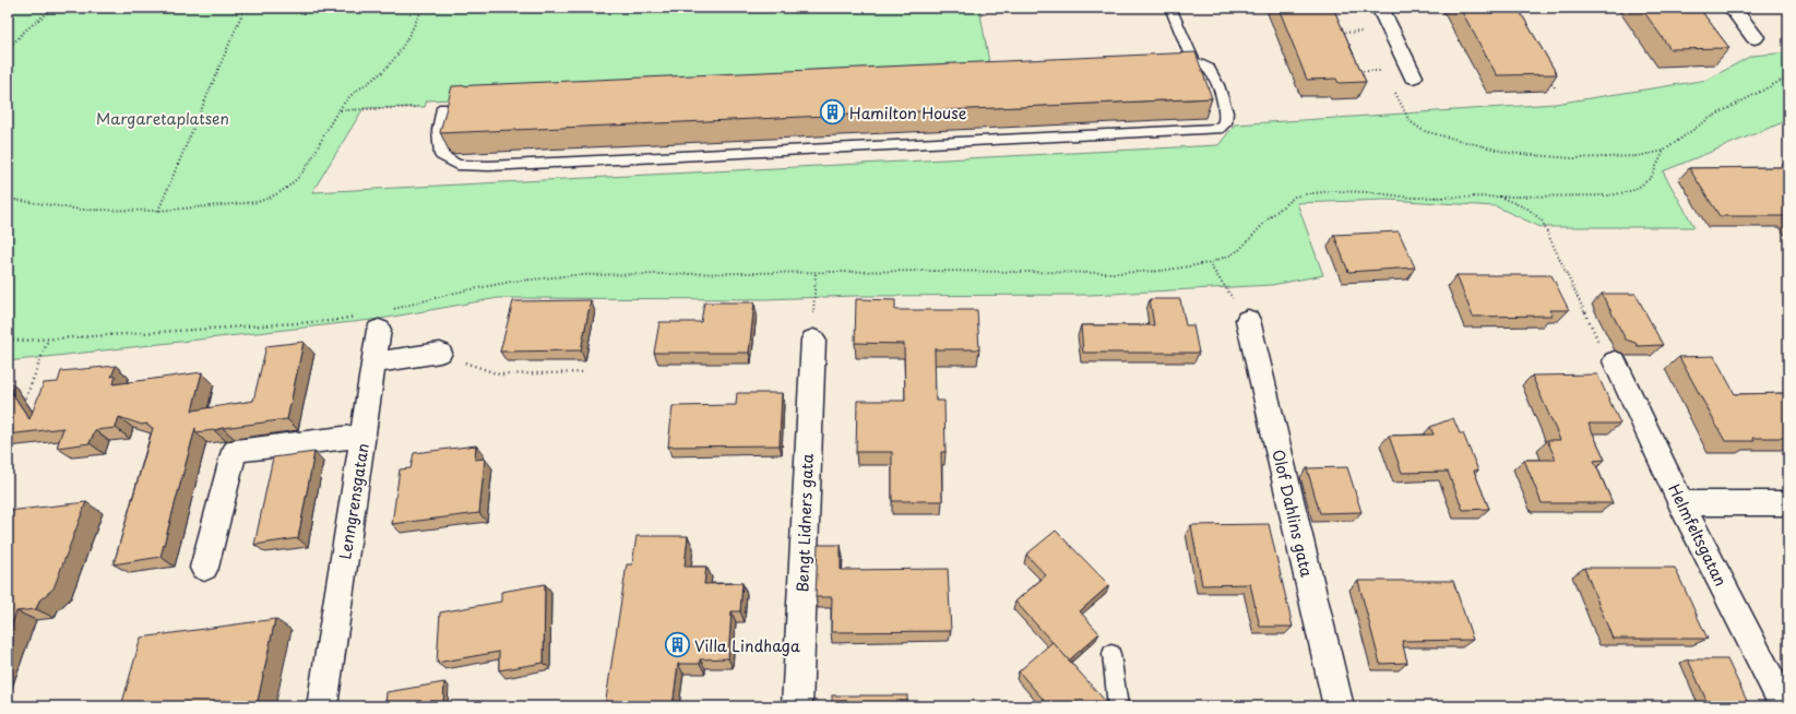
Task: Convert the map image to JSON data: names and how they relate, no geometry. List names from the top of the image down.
{
  "streets": {
    "street": [
      "Lenngrensgatan",
      "Olof Dahlins gata",
      "Bengt Lidners gata",
      "Helmfeltsgatan"
    ]
  },
  "parks": ["Margaretaplatsen"],
  "places": {
    "building": ["Hamilton House", "Villa Lindhaga"]
  }
}
